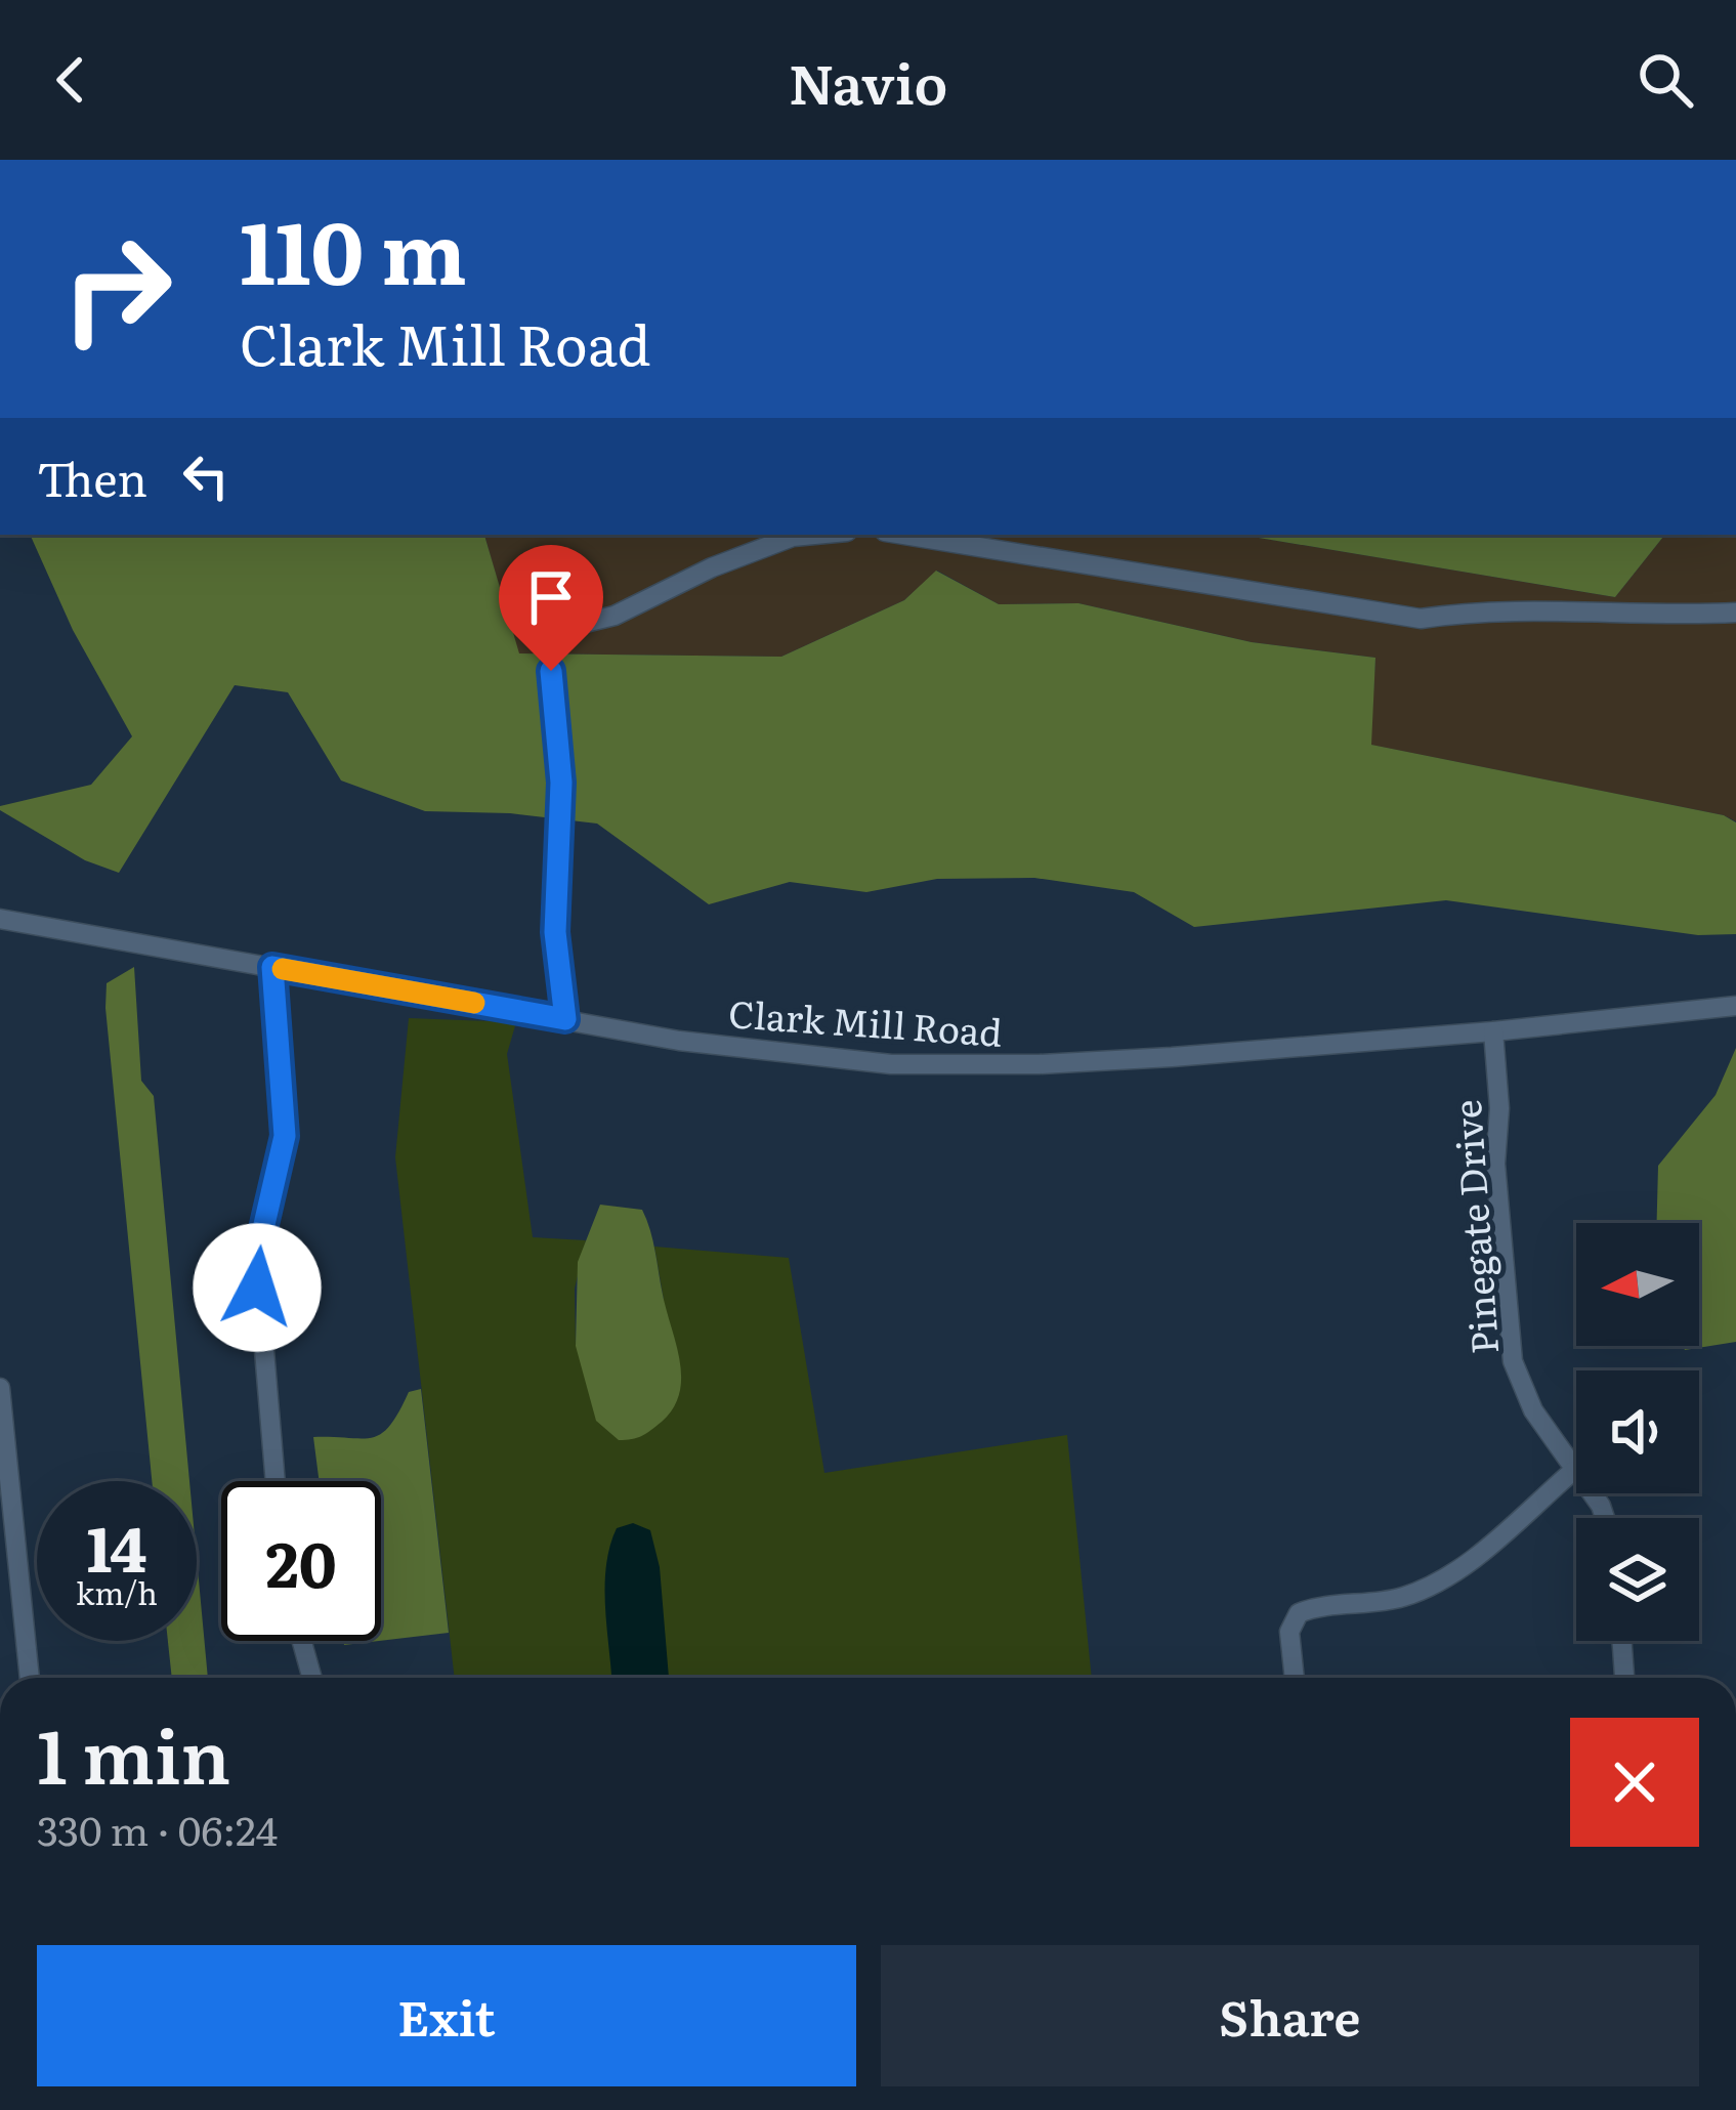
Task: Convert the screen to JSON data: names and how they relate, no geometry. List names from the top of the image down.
{
  "streets": {
    "street": ["Clark Mill Road", "Pinegate Drive"]
  },
  "crossings": [
    ["Clark Mill Road", "Pinegate Drive"]
  ],
  "north": "left",
  "page": {
    "header": "Navio",
    "turn": ["110 m", "Clark Mill Road"],
    "then": "Then",
    "speed": "14 km/h",
    "limit": "20",
    "heading": ["1 min", "330 m · 06:24"],
    "buttons": ["Exit", "Share"]
  }
}
